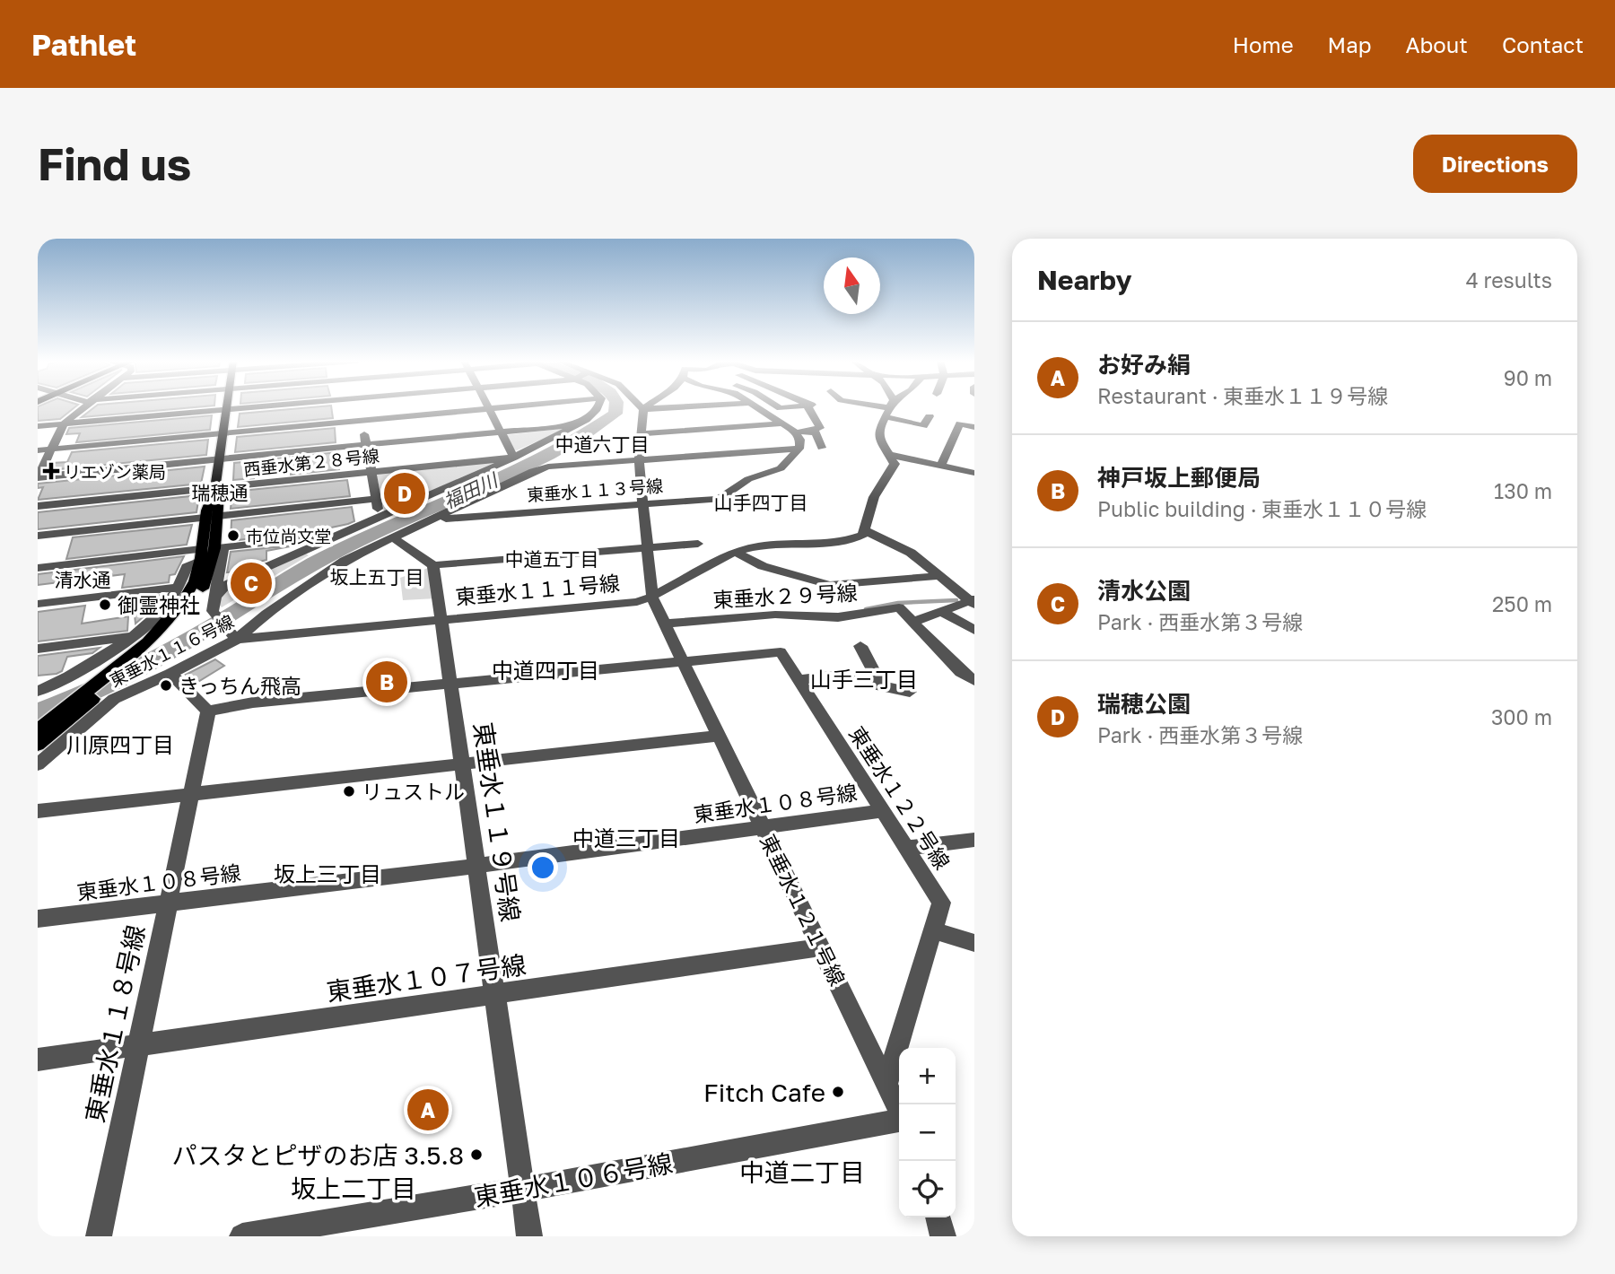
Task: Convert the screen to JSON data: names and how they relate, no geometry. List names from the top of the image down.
{
  "streets": {
    "street": [
      "西垂水第２８号線",
      "東垂水１１３号線",
      "東垂水１１１号線",
      "東垂水２９号線",
      "東垂水１１６号線",
      "東垂水１２２号線",
      "東垂水１０８号線",
      "東垂水１１９号線",
      "東垂水１２１号線",
      "東垂水１０７号線",
      "東垂水１１８号線",
      "東垂水１０６号線"
    ]
  },
  "crossings": [
    ["東垂水１１３号線", "東垂水１１６号線"],
    ["東垂水１１３号線", "東垂水１２１号線"],
    ["東垂水１１１号線", "東垂水１１６号線"],
    ["東垂水１１１号線", "東垂水１１９号線"],
    ["東垂水１１１号線", "東垂水１２１号線"],
    ["東垂水２９号線", "東垂水１２１号線"],
    ["東垂水１１６号線", "東垂水１２１号線"],
    ["東垂水１２２号線", "東垂水１０８号線"],
    ["東垂水１２２号線", "東垂水１２１号線"],
    ["東垂水１０８号線", "東垂水１１９号線"],
    ["東垂水１０８号線", "東垂水１２１号線"],
    ["東垂水１０８号線", "東垂水１１８号線"],
    ["東垂水１１９号線", "東垂水１０７号線"],
    ["東垂水１１９号線", "東垂水１０６号線"],
    ["東垂水１２１号線", "東垂水１０７号線"],
    ["東垂水１０７号線", "東垂水１１８号線"]
  ],
  "districts": [
    "中道六丁目",
    "瑞穂通",
    "山手四丁目",
    "中道五丁目",
    "坂上五丁目",
    "清水通",
    "中道四丁目",
    "山手三丁目",
    "川原四丁目",
    "中道三丁目",
    "坂上三丁目",
    "中道二丁目",
    "坂上二丁目"
  ],
  "water": ["福田川"],
  "places": {
    "health": ["リエゾン薬局"],
    "other": [
      "市位尚文堂",
      "御霊神社",
      "きっちん飛高",
      "リュストル",
      "Fitch Cafe",
      "パスタとピザのお店 3.5.8"
    ]
  },
  "north": "top",
  "page": {
    "header": "Pathlet",
    "nav": [
      "Home",
      "Map",
      "About",
      "Contact"
    ],
    "buttons": "Directions",
    "title": "Find us",
    "heading": ["Nearby", "4 results"],
    "list": [
      {
        "mark": "A",
        "name": "お好み絹",
        "note": "Restaurant · 東垂水１１９号線",
        "value": "90 m"
      },
      {
        "mark": "B",
        "name": "神戸坂上郵便局",
        "note": "Public building · 東垂水１１０号線",
        "value": "130 m"
      },
      {
        "mark": "C",
        "name": "清水公園",
        "note": "Park · 西垂水第３号線",
        "value": "250 m"
      },
      {
        "mark": "D",
        "name": "瑞穂公園",
        "note": "Park · 西垂水第３号線",
        "value": "300 m"
      }
    ],
    "pins": [
      "D",
      "C",
      "B",
      "A"
    ],
    "map_buttons": ["+", "−"]
  }
}
